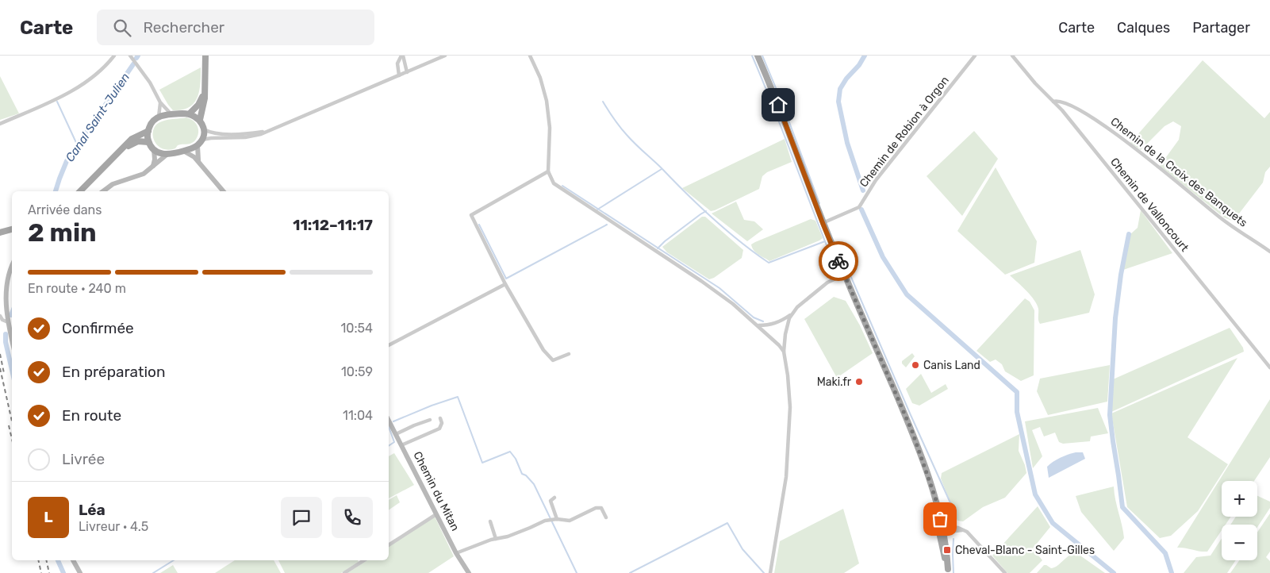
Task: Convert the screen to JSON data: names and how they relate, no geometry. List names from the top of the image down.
{
  "streets": {
    "street": [
      "Chemin de Robion à Orgon",
      "Chemin de la Croix des Banquets",
      "Chemin de Valloncourt",
      "Chemin du Mitan"
    ]
  },
  "crossings": [
    ["Chemin de la Croix des Banquets", "Chemin de Valloncourt"]
  ],
  "water": ["Canal Saint-Julien"],
  "places": {
    "other": ["Canis Land", "Maki.fr"],
    "transit": ["Cheval-Blanc - Saint-Gilles"]
  },
  "page": {
    "header": "Carte",
    "search": "Rechercher",
    "nav": ["Carte", "Calques", "Partager"],
    "heading": ["2 min", "Arrivée dans", "11:12–11:17"],
    "panel": ["Léa", "Livreur · 4.5"],
    "bar": "En route · 240 m",
    "list": [
      ["Confirmée", "10:54"],
      ["En préparation", "10:59"],
      ["En route", "11:04"],
      "Livrée"
    ],
    "map_buttons": ["+", "−"],
    "round": "L"
  }
}
